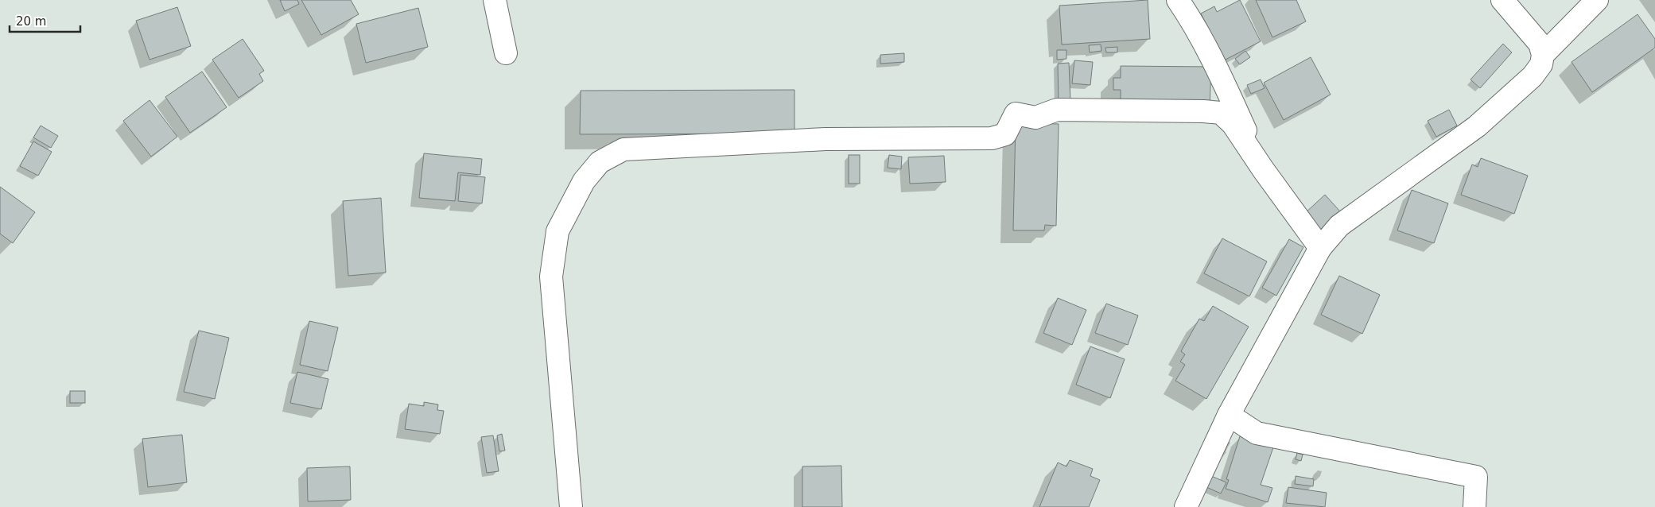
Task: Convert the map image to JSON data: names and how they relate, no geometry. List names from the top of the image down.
{
  "scale_bar": "20 m"
}
